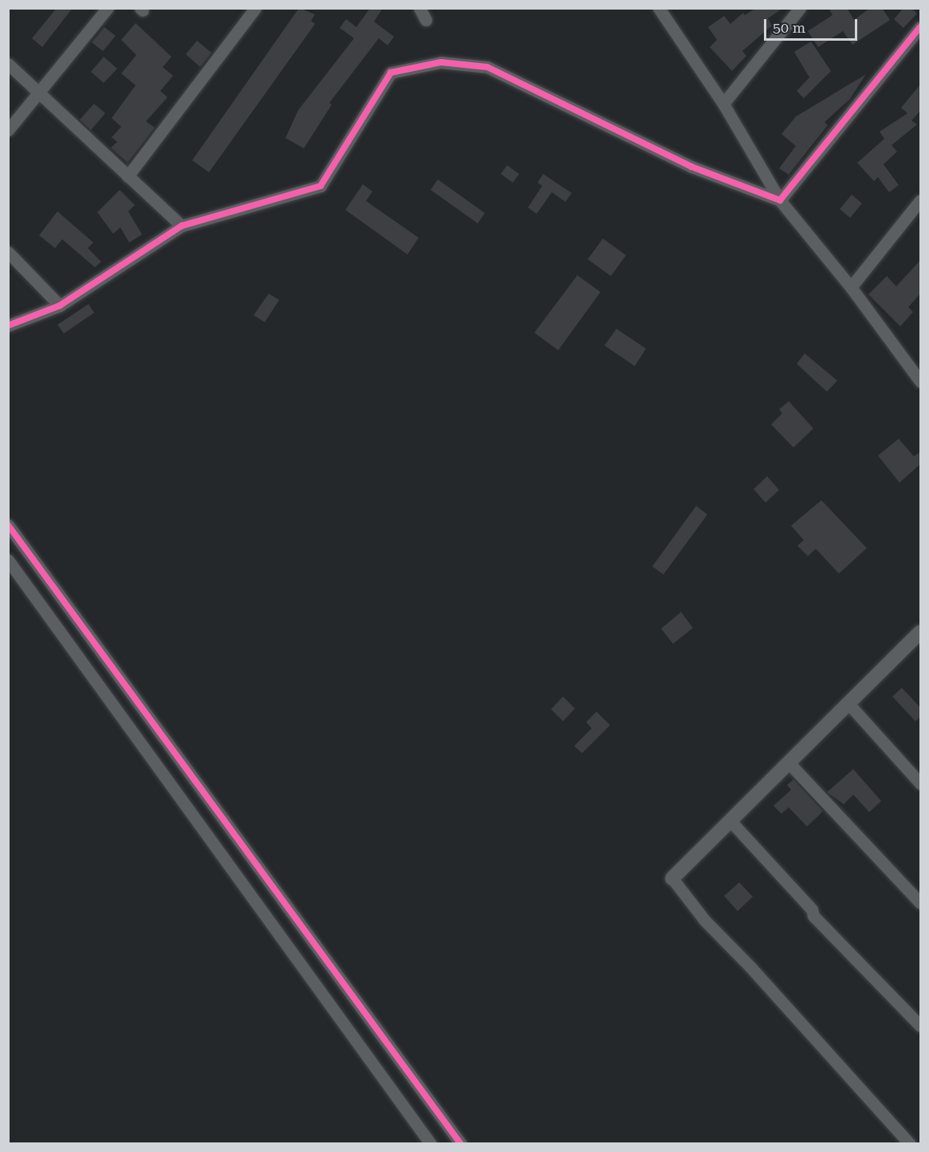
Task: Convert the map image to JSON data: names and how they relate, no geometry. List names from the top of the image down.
{
  "scale_bar": "50 m"
}
